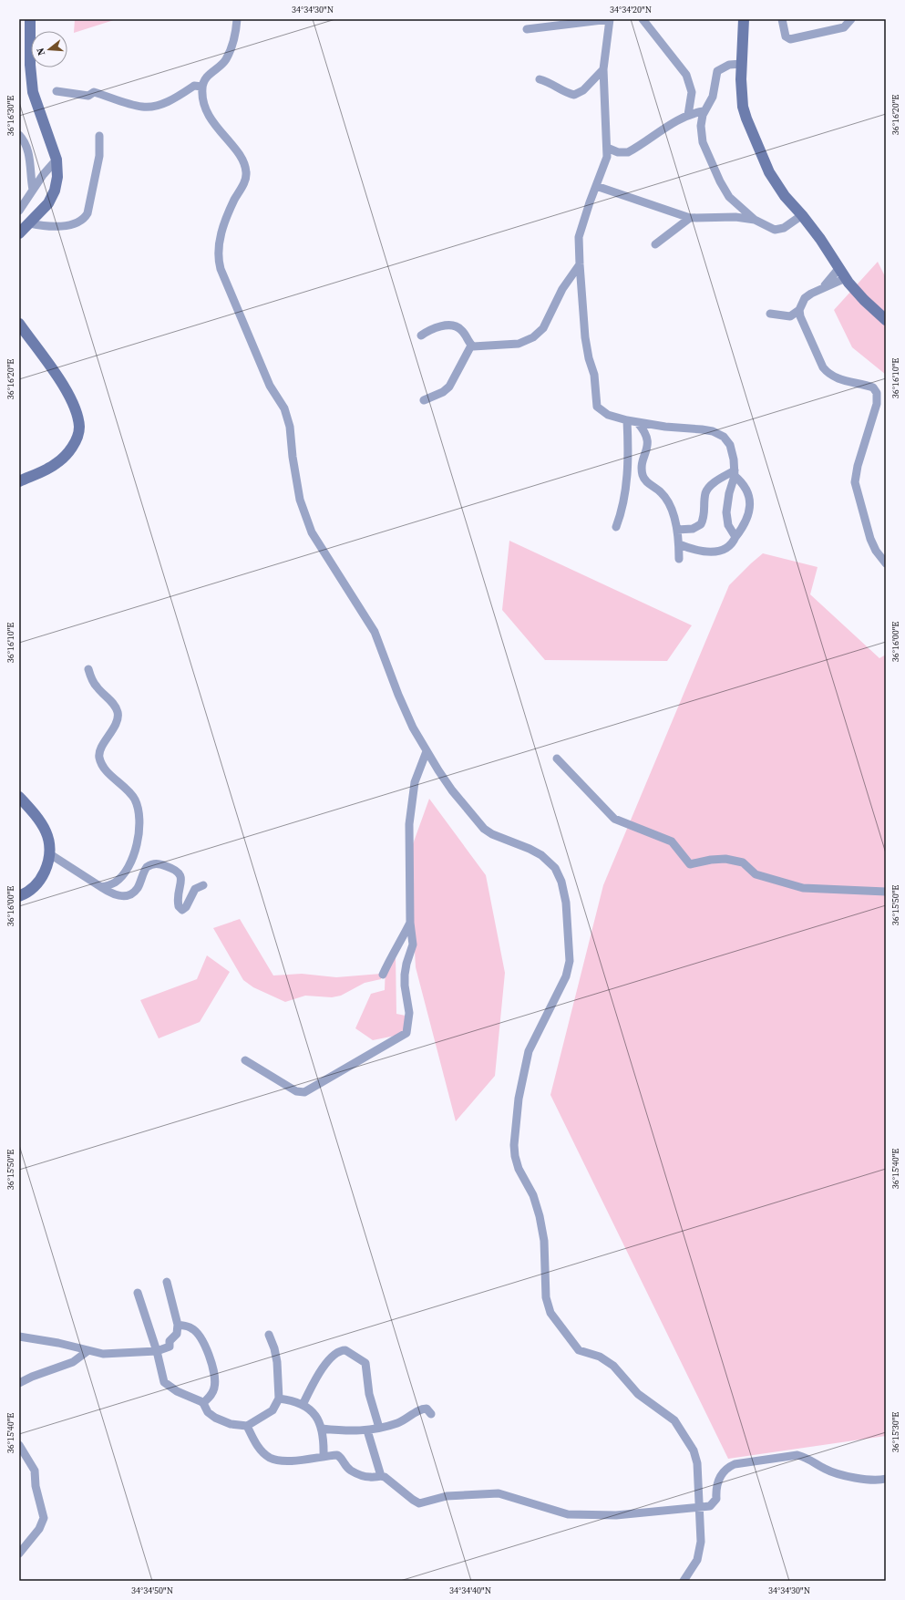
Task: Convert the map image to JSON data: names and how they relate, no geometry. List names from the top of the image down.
{
  "north": "left",
  "coordinates": [
    "34°34'30\"N",
    "34°34'20\"N",
    "36°16'20\"E",
    "36°16'30\"E",
    "36°16'10\"E",
    "36°16'00\"E",
    "36°15'50\"E",
    "36°15'40\"E",
    "36°15'30\"E",
    "34°34'50\"N",
    "34°34'40\"N"
  ]
}
